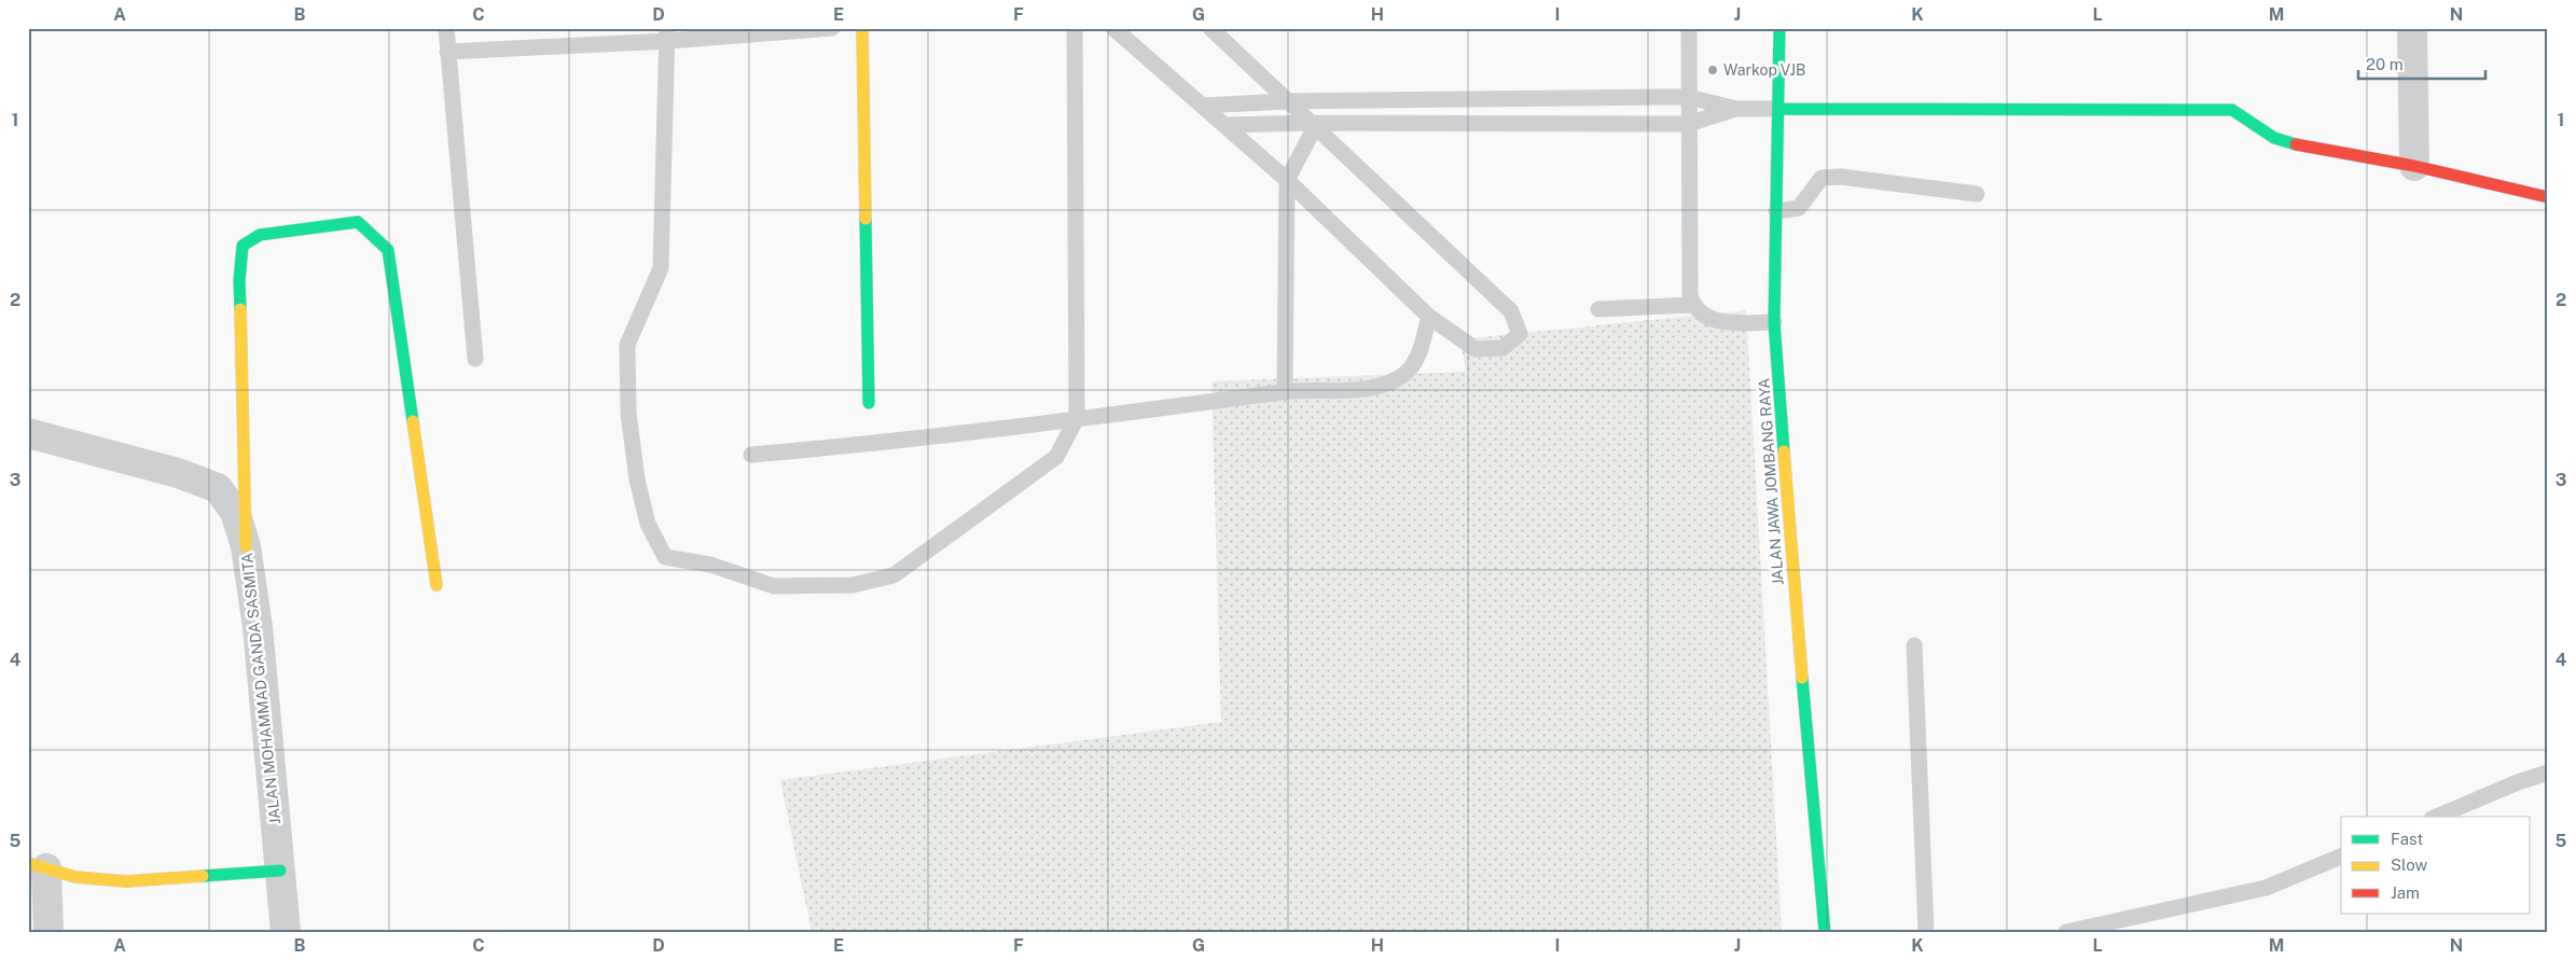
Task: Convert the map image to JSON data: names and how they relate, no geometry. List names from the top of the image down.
{
  "streets": {
    "street": ["JALAN JAWA JOMBANG RAYA", "JALAN MOHAMMAD GANDA SASMITA"]
  },
  "places": ["Warkop VJB"],
  "legend": ["Fast", "Slow", "Jam"],
  "scale_bar": "20 m",
  "grid": {
    "columns": [
      "A",
      "B",
      "C",
      "D",
      "E",
      "F",
      "G",
      "H",
      "I",
      "J",
      "K",
      "L",
      "M",
      "N"
    ],
    "rows": [
      "1",
      "2",
      "3",
      "4",
      "5"
    ]
  }
}
